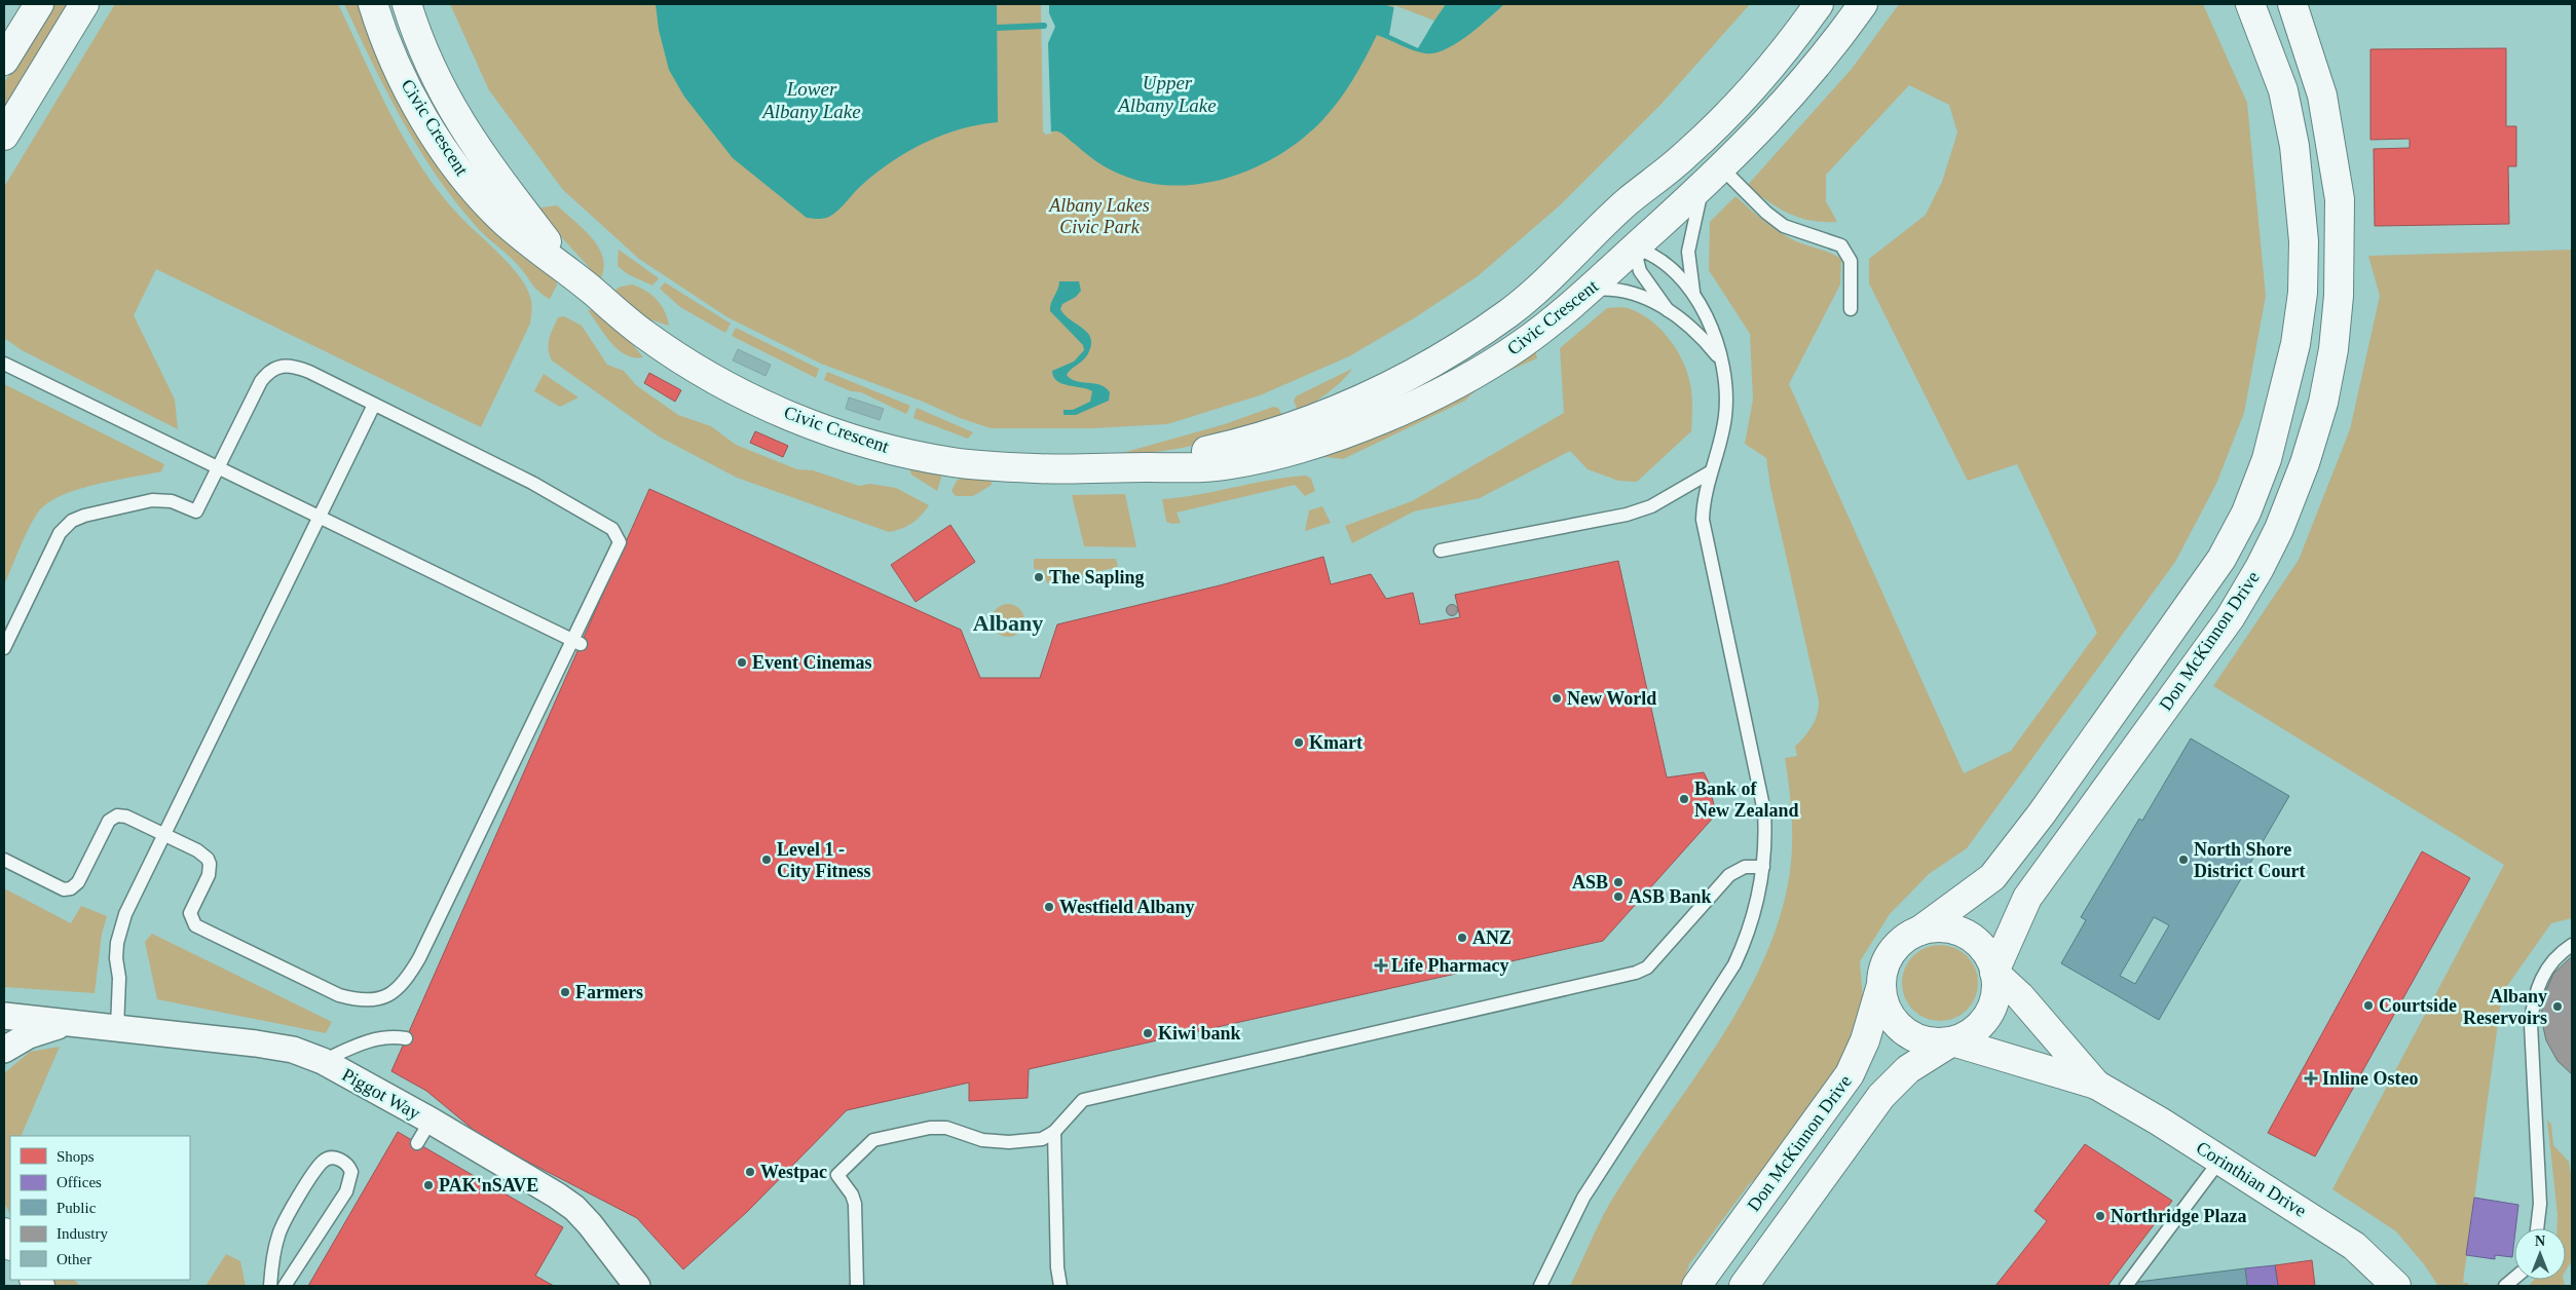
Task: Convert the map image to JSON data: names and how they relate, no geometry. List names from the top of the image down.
{
  "streets": {
    "street": [
      "Civic Crescent",
      "Don McKinnon Drive",
      "Piggot Way",
      "Corinthian Drive"
    ]
  },
  "crossings": [
    ["Don McKinnon Drive", "Corinthian Drive"]
  ],
  "districts": ["Albany"],
  "water": ["Upper Albany Lake", "Lower Albany Lake"],
  "parks": ["Albany Lakes Civic Park"],
  "places": {
    "other": [
      "The Sapling",
      "Event Cinemas",
      "New World",
      "Kmart",
      "Bank of New Zealand",
      "Level 1 - City Fitness",
      "North Shore District Court",
      "ASB",
      "ASB Bank",
      "Westfield Albany",
      "ANZ",
      "Farmers",
      "Courtside",
      "Albany Reservoirs",
      "Kiwi bank",
      "Westpac",
      "PAK'nSAVE",
      "Northridge Plaza"
    ],
    "health": ["Life Pharmacy", "Inline Osteo"]
  },
  "legend": [
    "Shops",
    "Offices",
    "Public",
    "Industry",
    "Other"
  ],
  "north": "top"
}
